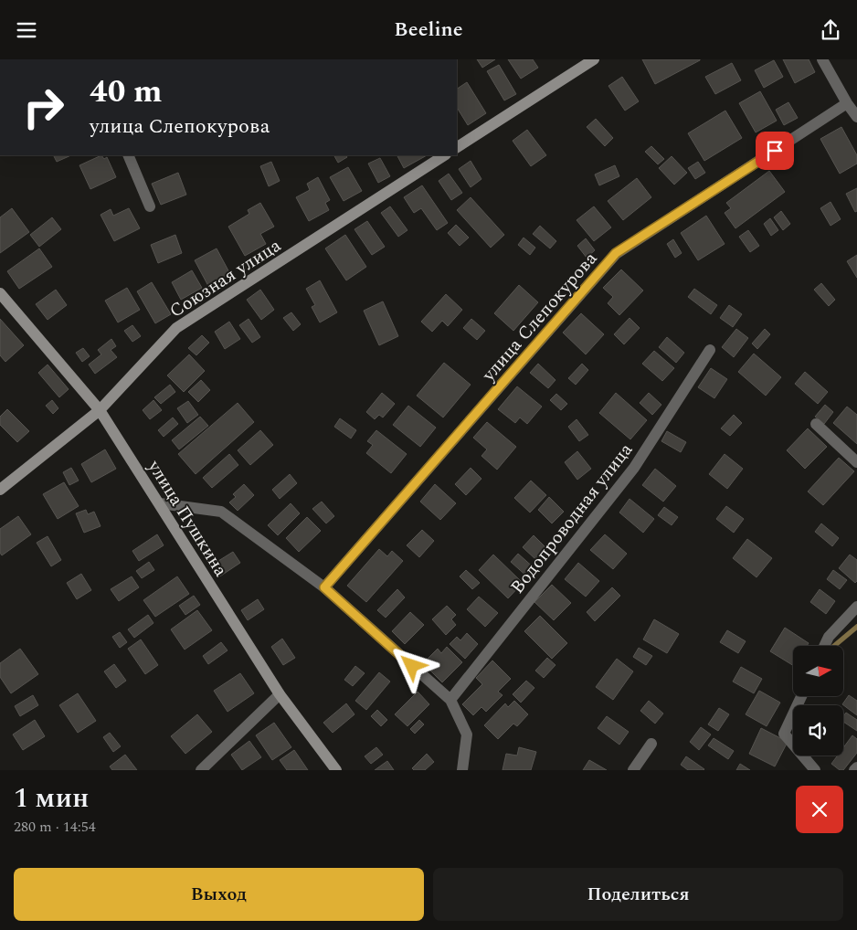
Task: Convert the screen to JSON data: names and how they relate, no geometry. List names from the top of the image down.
{
  "streets": {
    "street": [
      "Союзная улица",
      "улица Слепокурова",
      "улица Пушкина",
      "Водопроводная улица"
    ]
  },
  "crossings": [
    ["Союзная улица", "улица Пушкина"]
  ],
  "north": "right",
  "page": {
    "header": "Beeline",
    "turn": ["40 m", "улица Слепокурова"],
    "heading": ["1 мин", "280 m · 14:54"],
    "buttons": ["Выход", "Поделиться"]
  }
}
